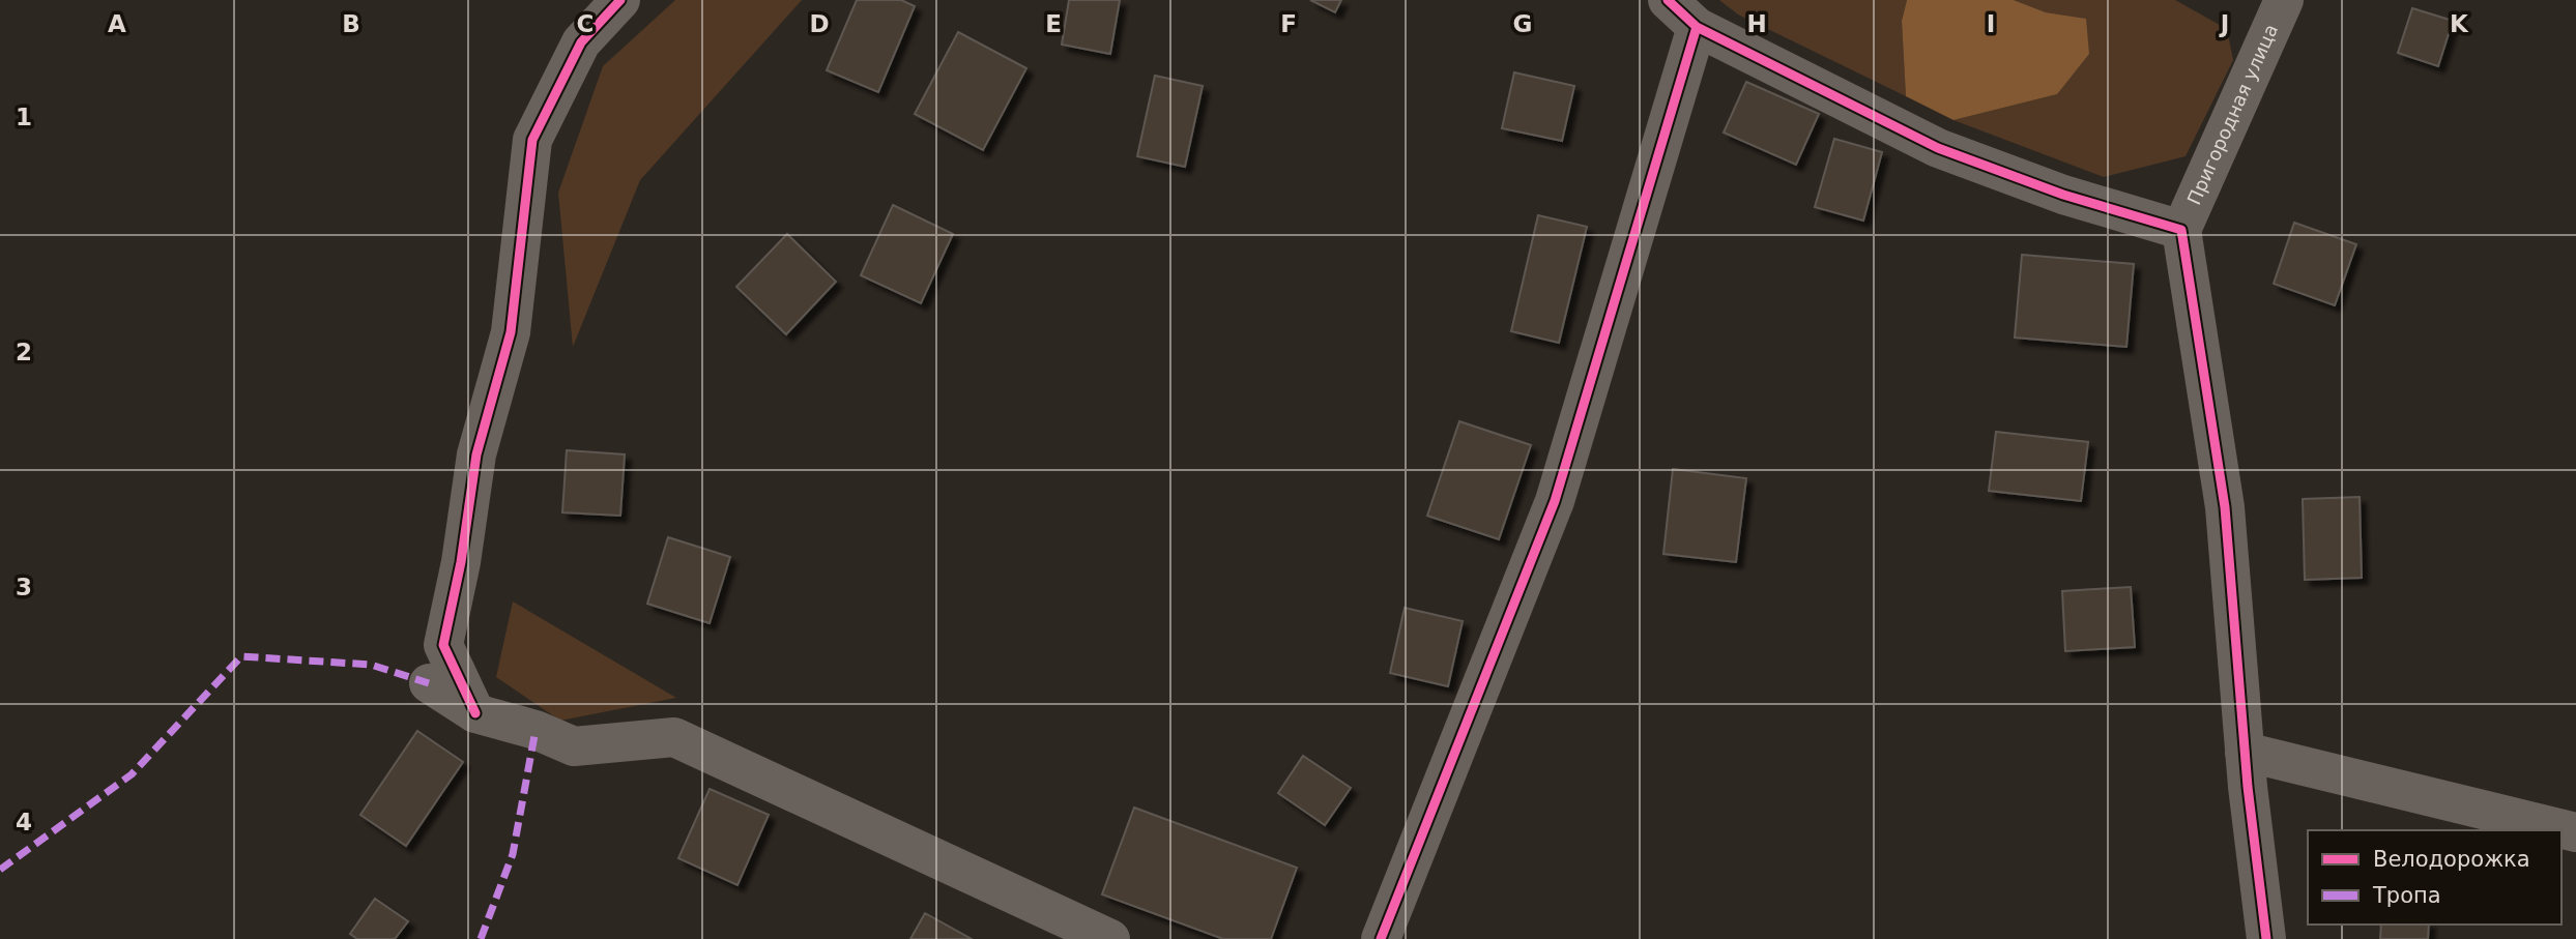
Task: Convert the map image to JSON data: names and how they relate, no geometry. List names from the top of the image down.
{
  "streets": {
    "street": ["Пригородная улица"]
  },
  "legend": ["Велодорожка", "Тропа"],
  "grid": {
    "columns": [
      "A",
      "B",
      "C",
      "D",
      "E",
      "F",
      "G",
      "H",
      "I",
      "J",
      "K"
    ],
    "rows": [
      "1",
      "2",
      "3",
      "4"
    ]
  }
}
